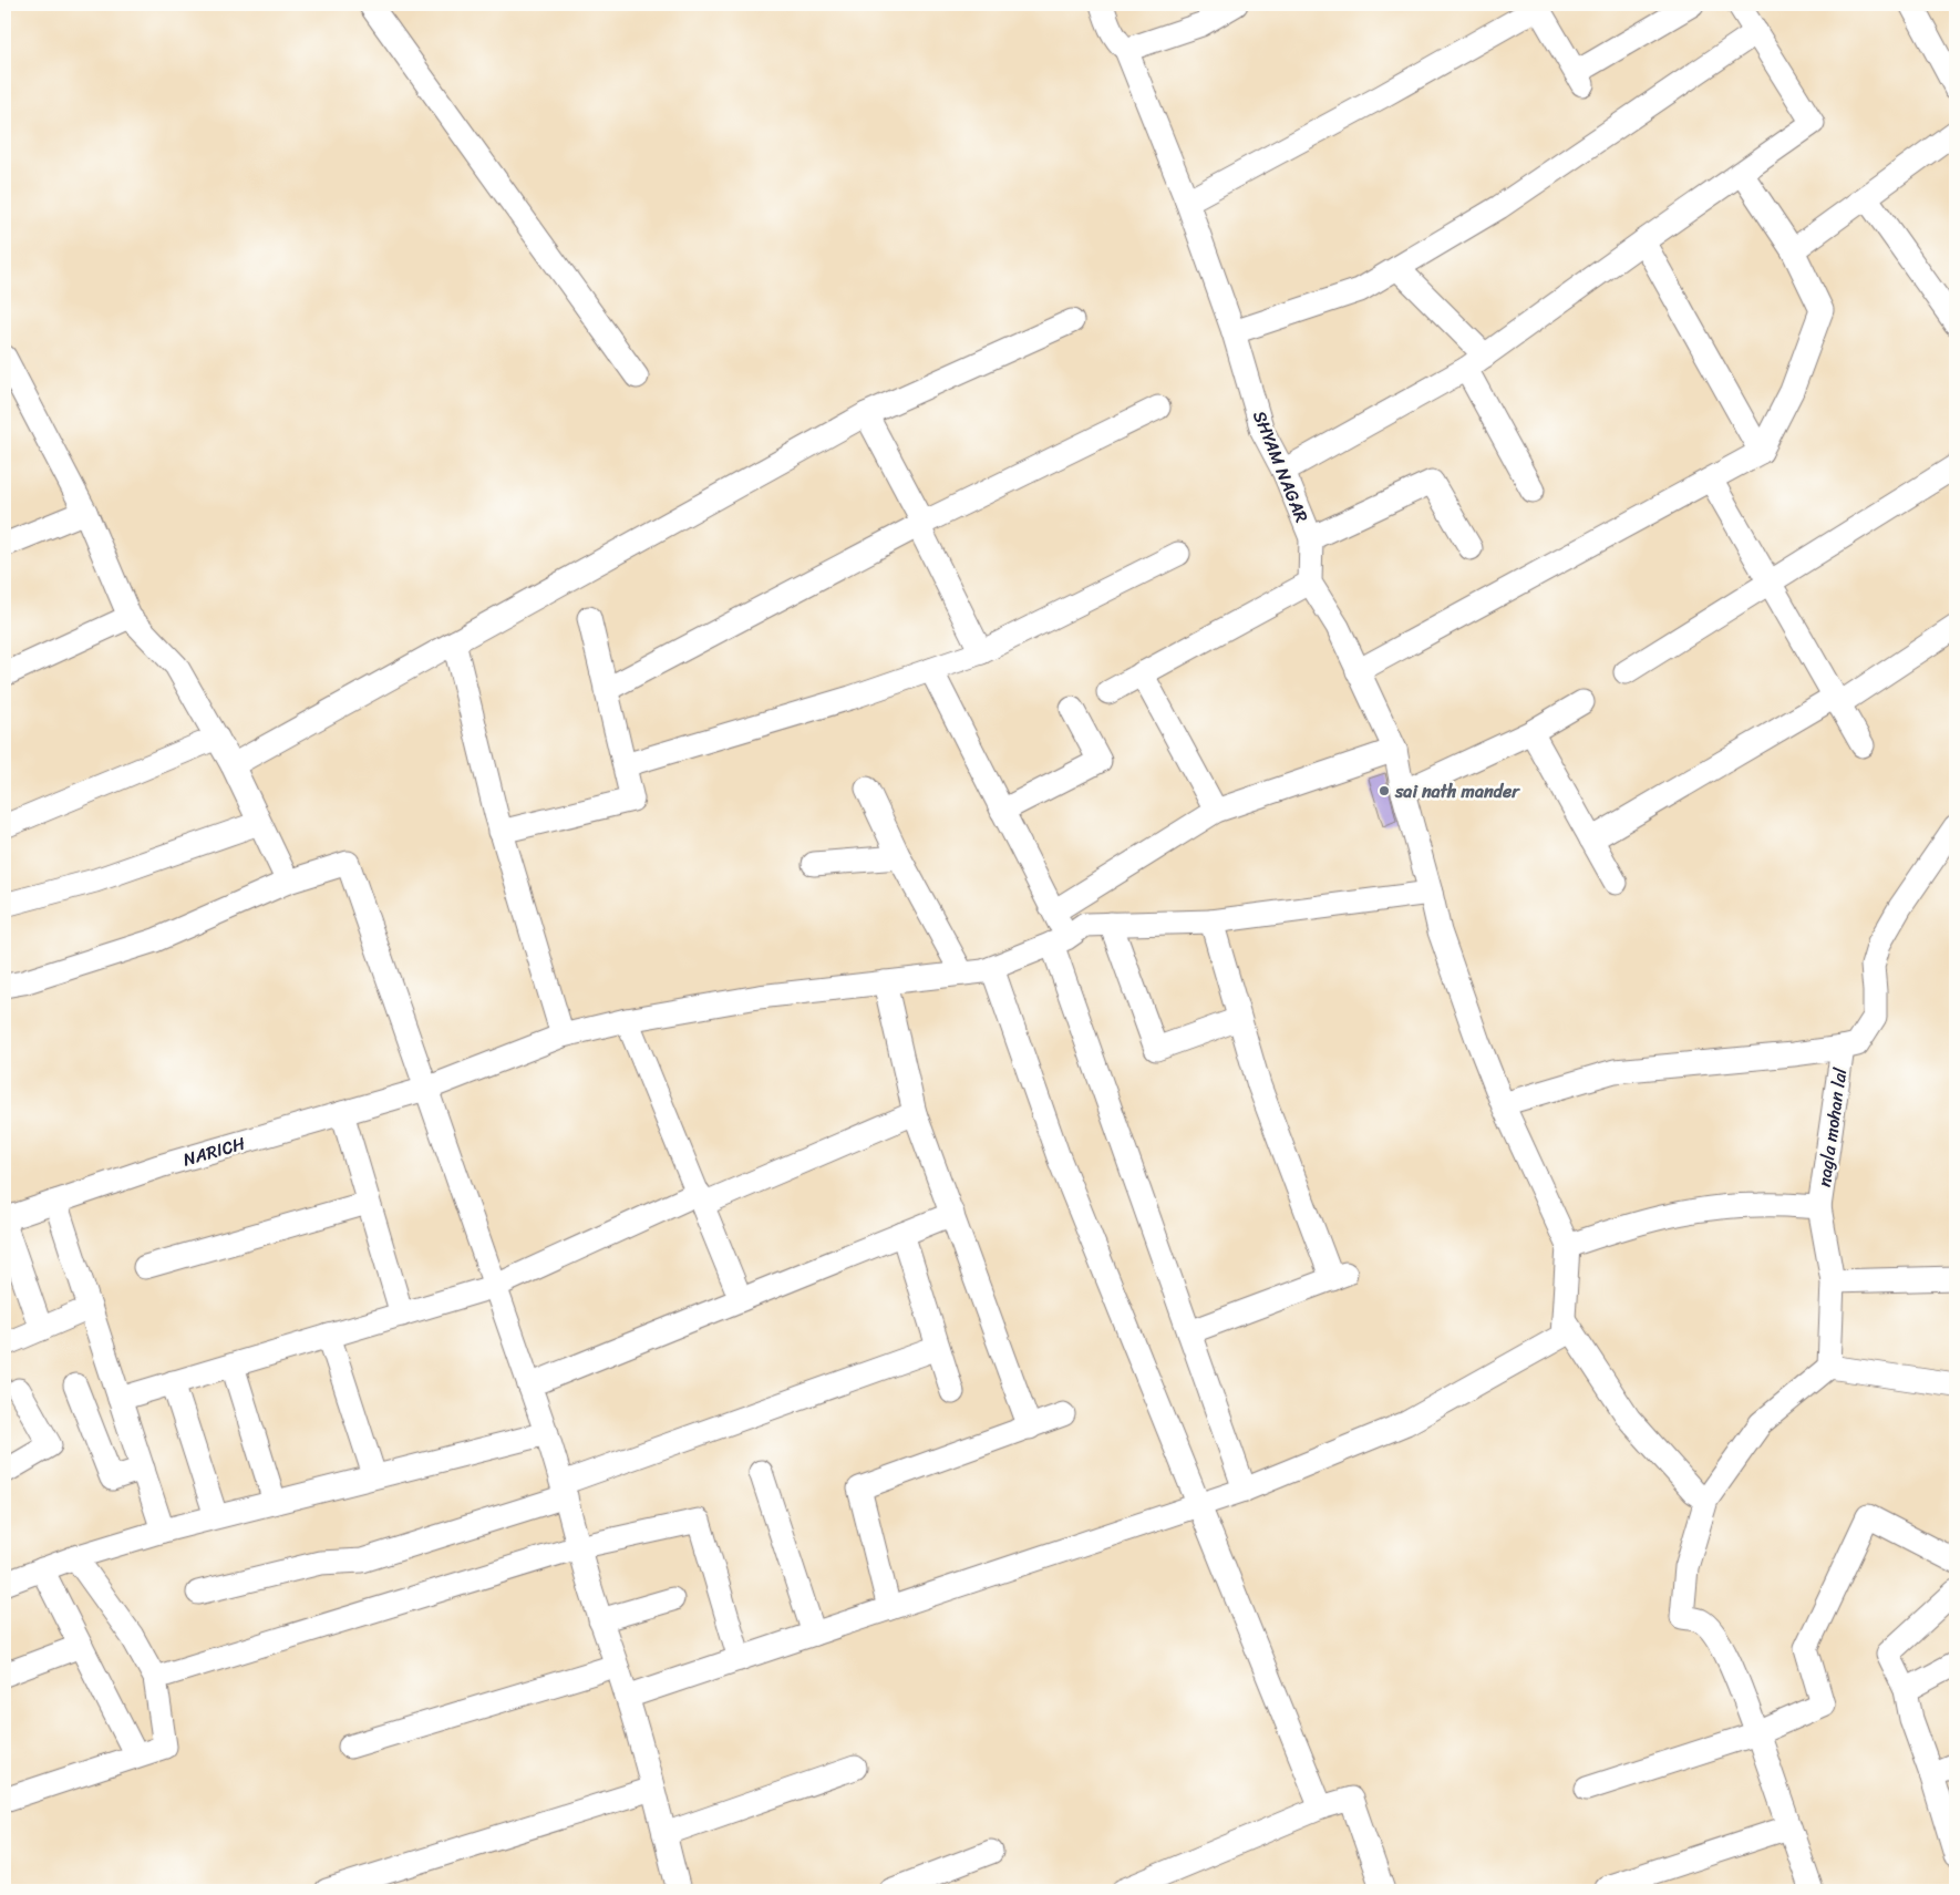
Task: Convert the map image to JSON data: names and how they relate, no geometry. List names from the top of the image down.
{
  "streets": {
    "street": ["SHYAM NAGAR", "nagla mohan lal", "NARICH"]
  },
  "places": ["sai nath mander"]
}
